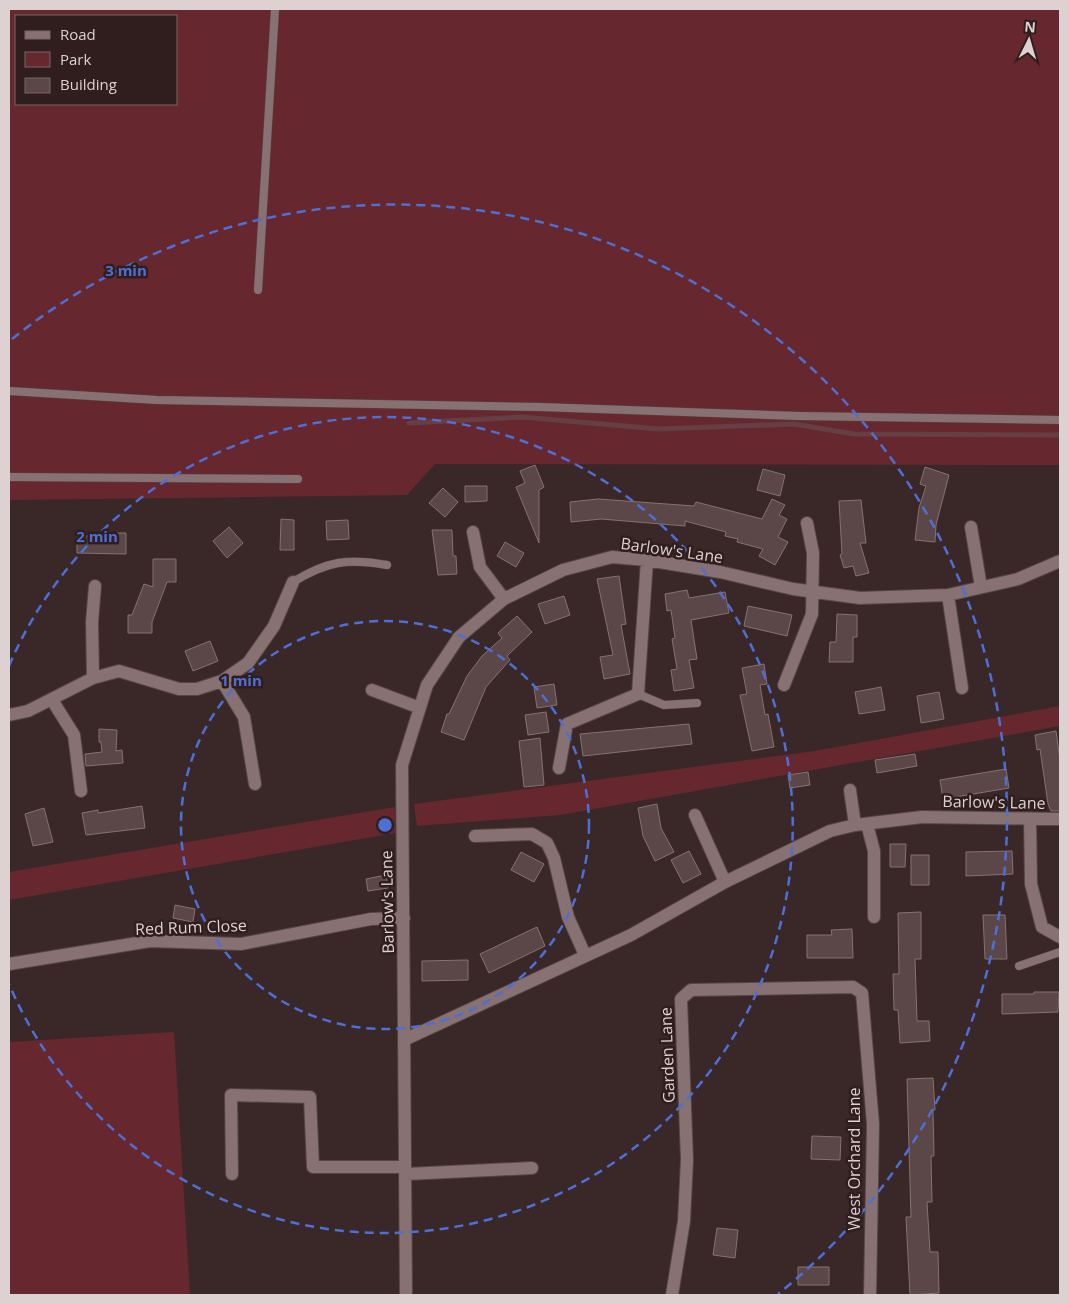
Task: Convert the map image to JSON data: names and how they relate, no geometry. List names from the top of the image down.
{
  "streets": {
    "street": [
      "Barlow's Lane",
      "Red Rum Close",
      "Garden Lane",
      "West Orchard Lane"
    ]
  },
  "crossings": [
    ["Barlow's Lane", "Red Rum Close"],
    ["Garden Lane", "West Orchard Lane"]
  ],
  "legend": ["Road", "Park", "Building"],
  "north": "top",
  "rings": ["3 min", "2 min", "1 min"]
}
